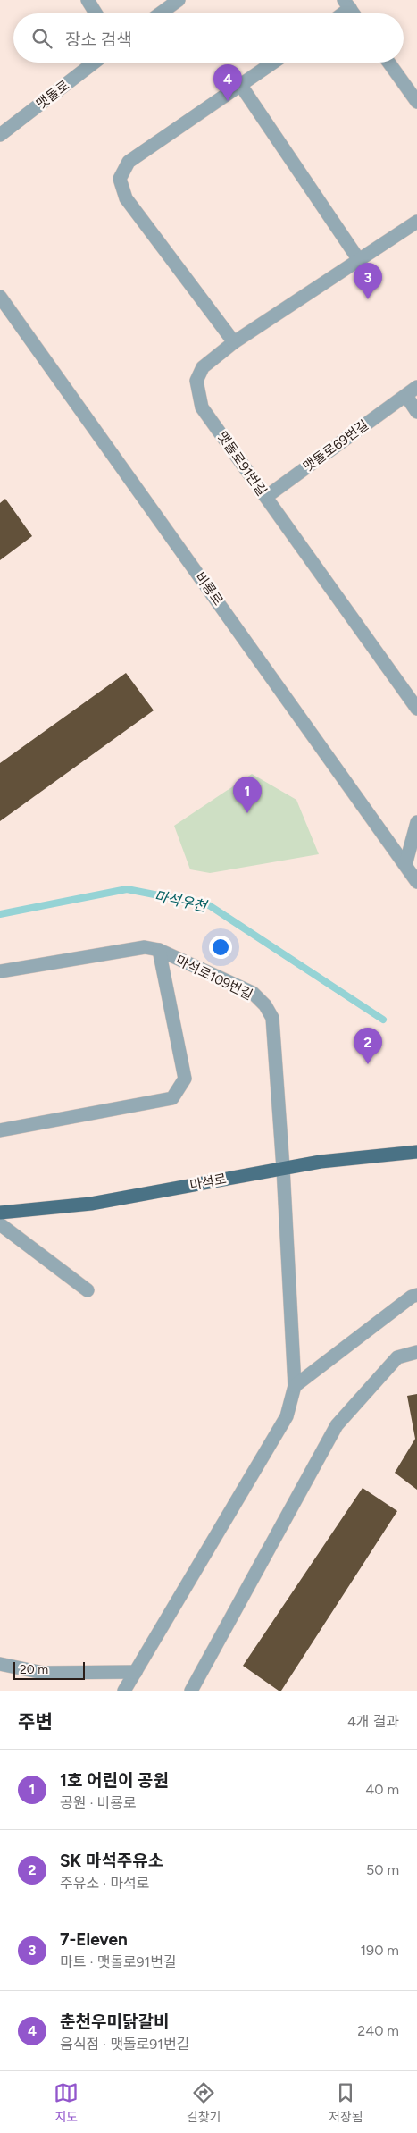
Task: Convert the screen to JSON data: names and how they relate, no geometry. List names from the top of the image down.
{
  "streets": {
    "main road": ["마석로"],
    "street": [
      "맷돌로",
      "맷돌로69번길",
      "맷돌로91번길",
      "비룡로",
      "마석로109번길"
    ]
  },
  "crossings": [
    ["맷돌로69번길", "맷돌로91번길"],
    ["마석로109번길", "마석로"]
  ],
  "water": ["마석우천"],
  "scale_bar": "20 m",
  "page": {
    "search": "장소 검색",
    "pins": [
      "4",
      "3",
      "1",
      "2"
    ],
    "scale": "20 m",
    "heading": ["주변", "4개 결과"],
    "list": [
      {
        "mark": "1",
        "name": "1호 어린이 공원",
        "note": "공원 · 비룡로",
        "value": "40 m"
      },
      {
        "mark": "2",
        "name": "SK 마석주유소",
        "note": "주유소 · 마석로",
        "value": "50 m"
      },
      {
        "mark": "3",
        "name": "7-Eleven",
        "note": "마트 · 맷돌로91번길",
        "value": "190 m"
      },
      {
        "mark": "4",
        "name": "춘천우미닭갈비",
        "note": "음식점 · 맷돌로91번길",
        "value": "240 m"
      }
    ],
    "nav": ["지도", "길찾기", "저장됨"]
  }
}
